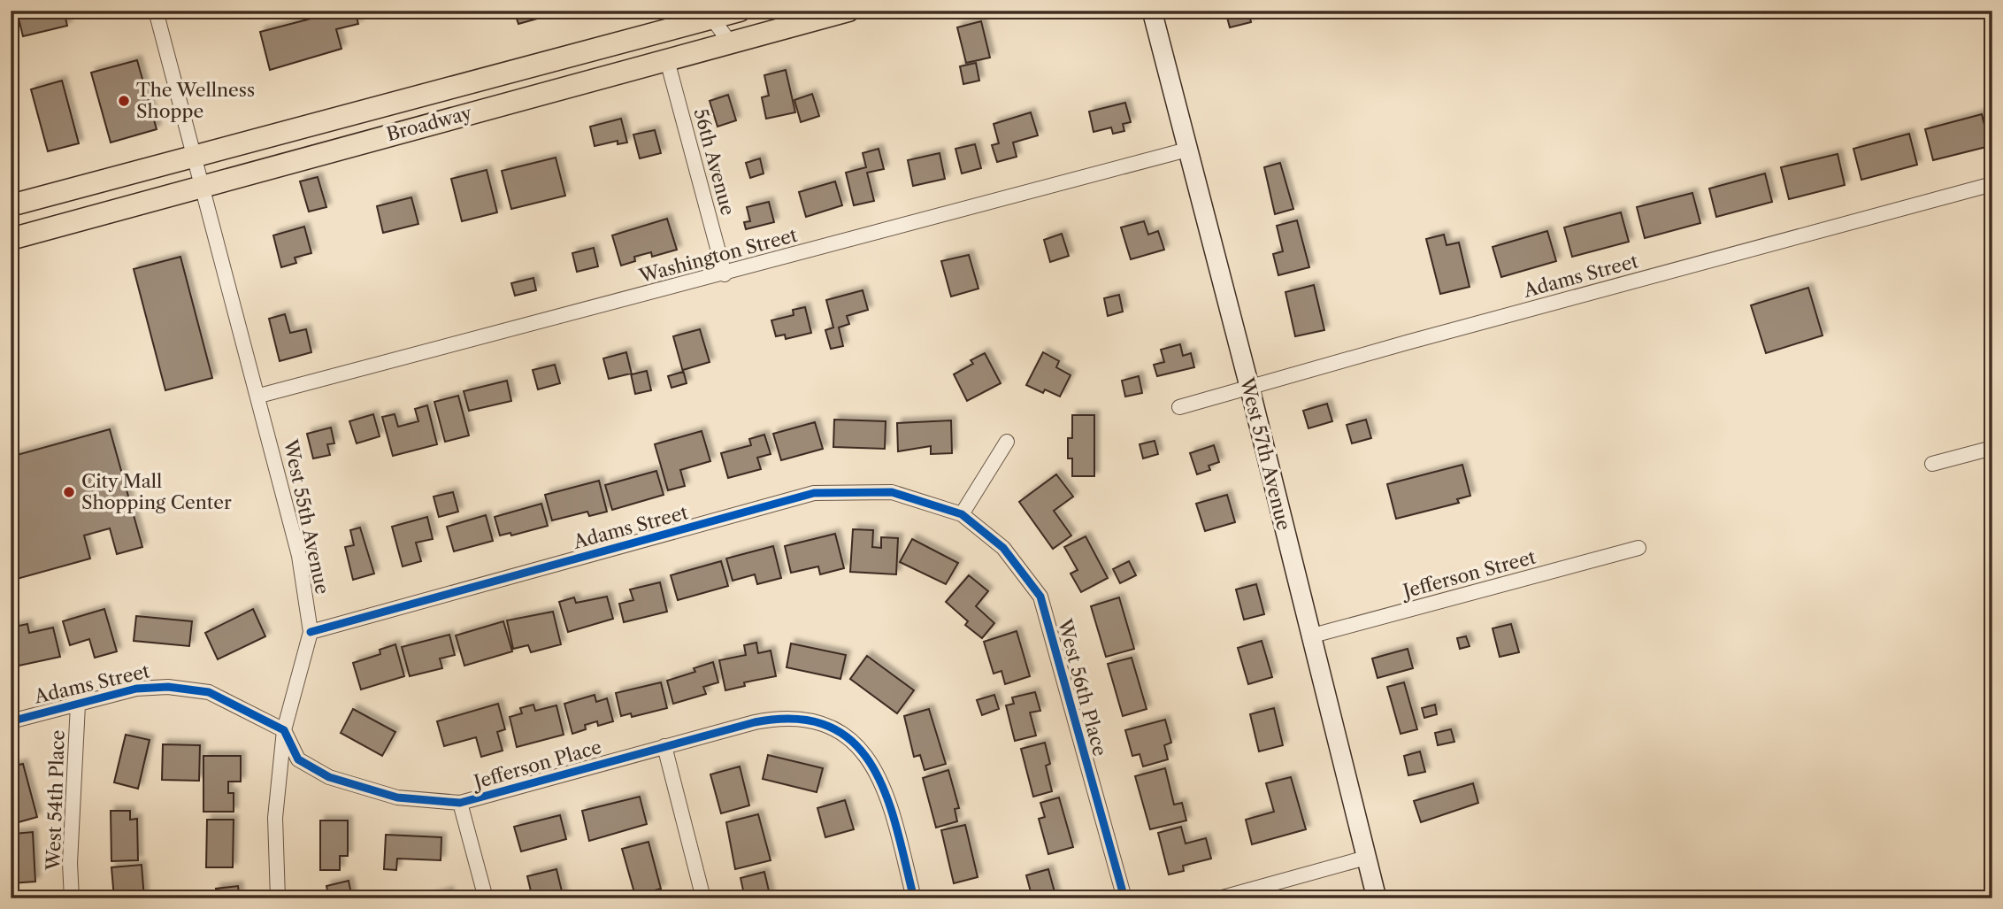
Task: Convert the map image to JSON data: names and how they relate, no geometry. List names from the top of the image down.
{
  "streets": {
    "main road": ["Broadway"],
    "street": [
      "56th Avenue",
      "Washington Street",
      "Adams Street",
      "West 57th Avenue",
      "West 55th Avenue",
      "Jefferson Street",
      "West 56th Place",
      "Jefferson Place",
      "West 54th Place"
    ]
  },
  "crossings": [
    ["Broadway", "56th Avenue"],
    ["Broadway", "West 55th Avenue"],
    ["56th Avenue", "Washington Street"],
    ["Washington Street", "West 57th Avenue"],
    ["Washington Street", "West 55th Avenue"],
    ["Adams Street", "West 57th Avenue"],
    ["Adams Street", "West 55th Avenue"],
    ["Adams Street", "West 56th Place"],
    ["Adams Street", "Jefferson Place"],
    ["Adams Street", "West 54th Place"],
    ["West 57th Avenue", "Jefferson Street"],
    ["West 55th Avenue", "Jefferson Place"]
  ],
  "places": ["The Wellness Shoppe", "City Mall Shopping Center"]
}
